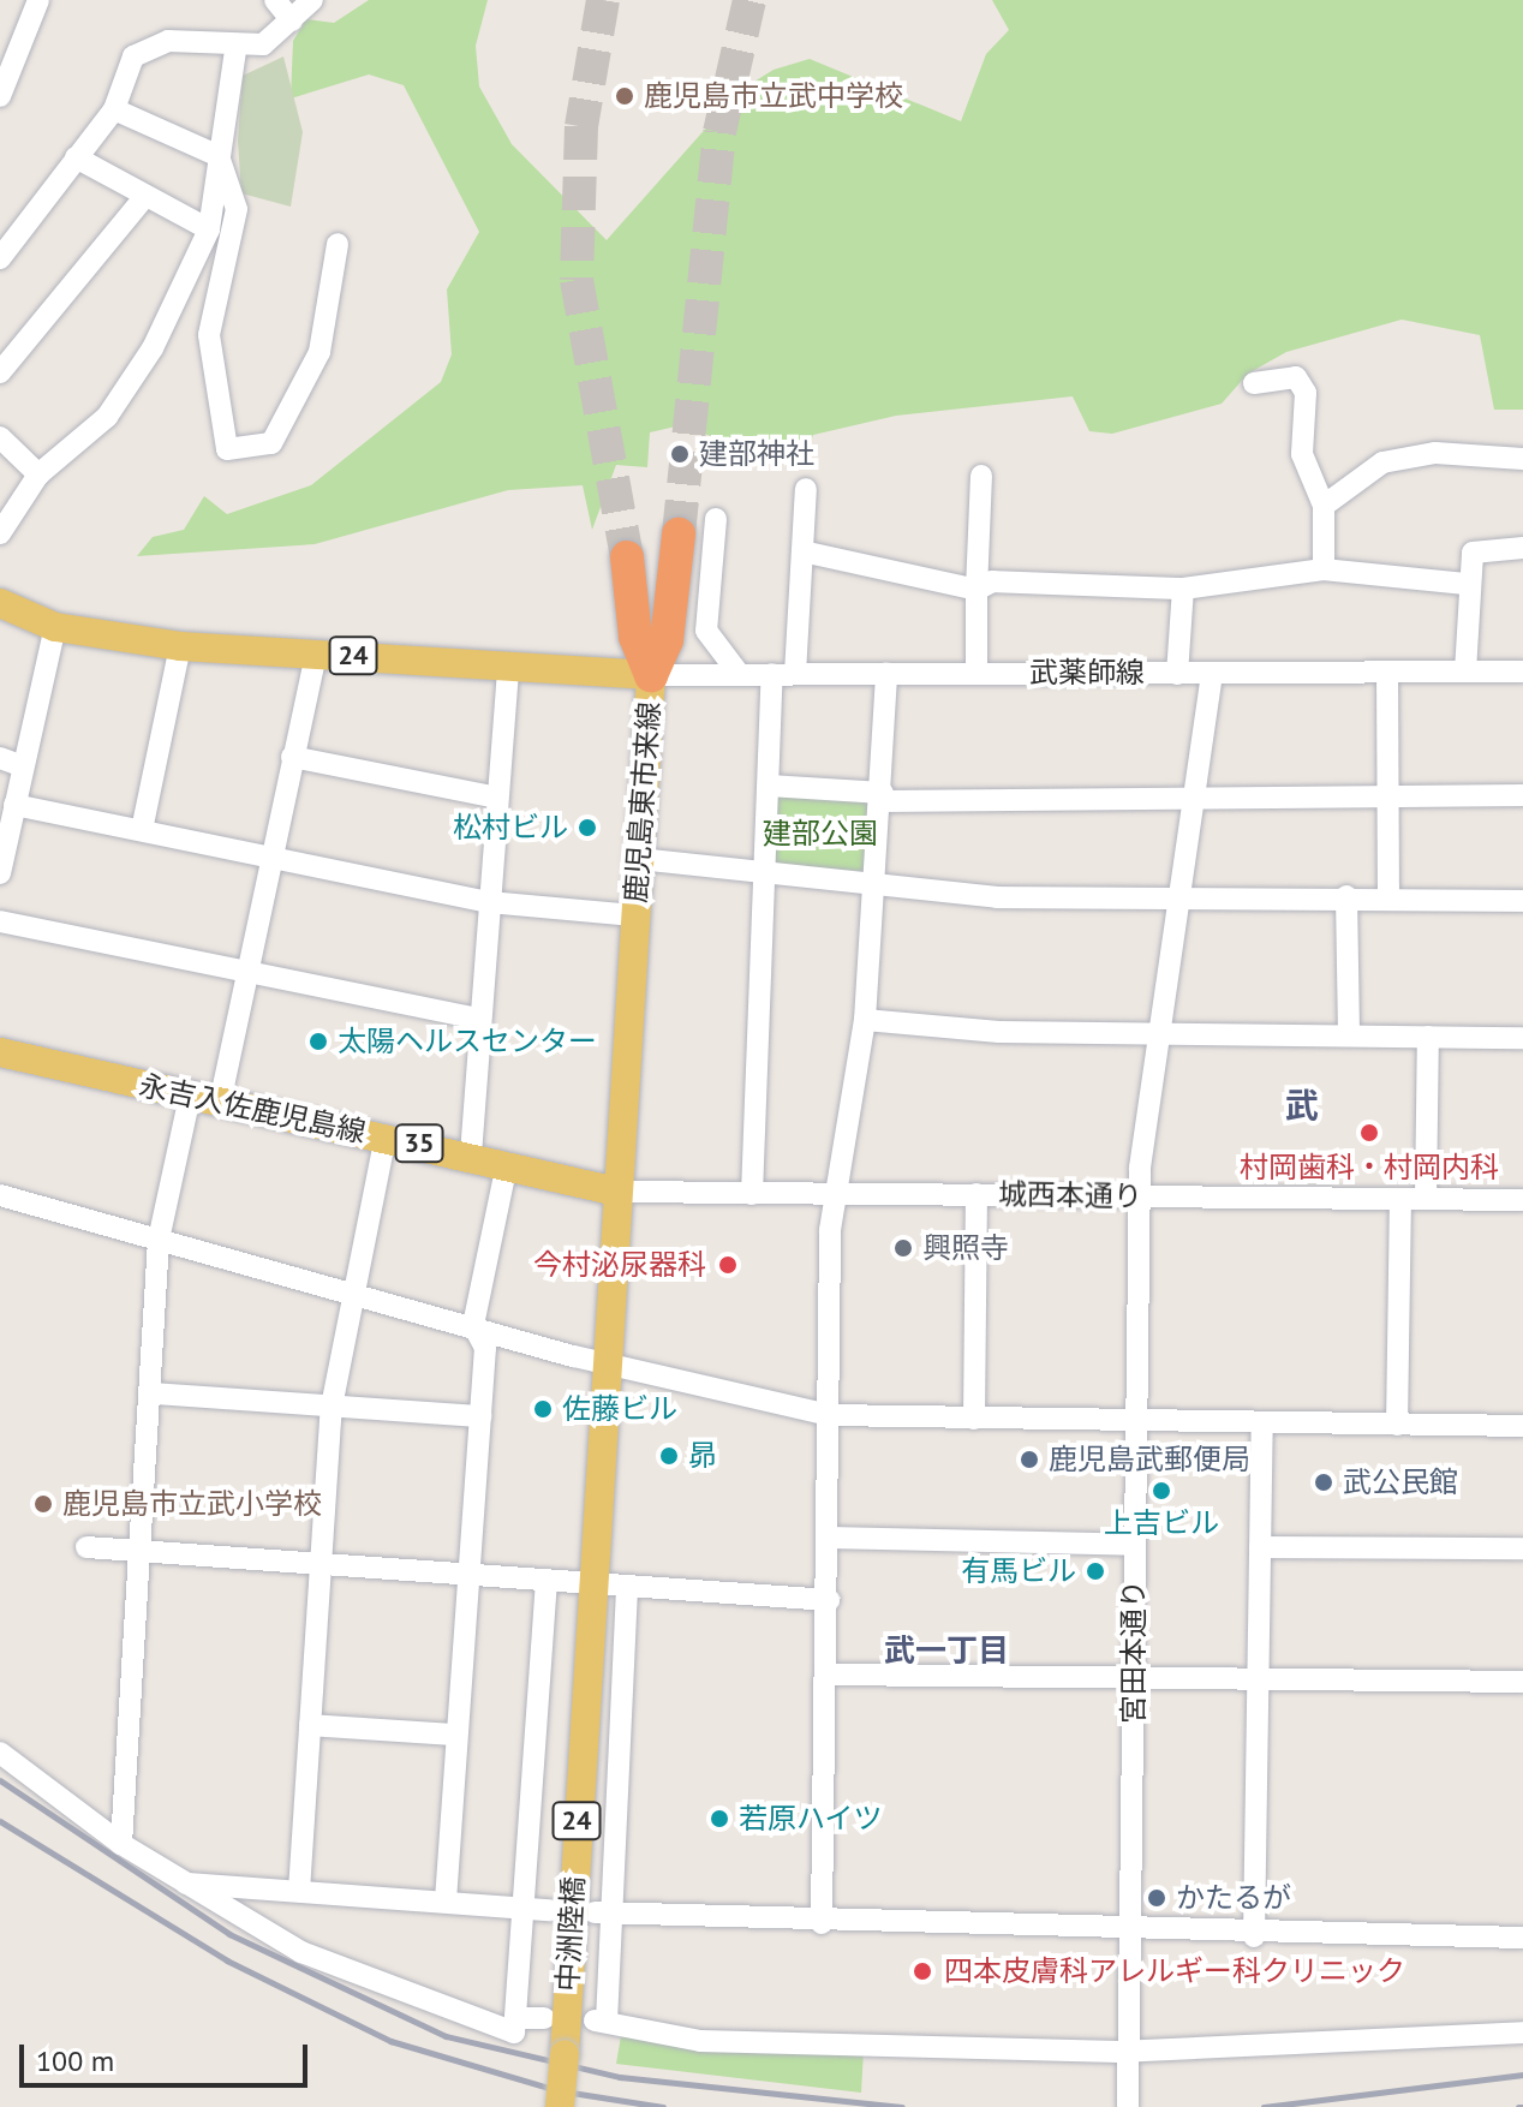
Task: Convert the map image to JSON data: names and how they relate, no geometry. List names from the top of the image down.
{
  "streets": {
    "main road": [
      "24",
      "鹿児島東市来線",
      "永吉入佐鹿児島線",
      "35",
      "中洲陸橋"
    ],
    "street": ["武薬師線", "城西本通り", "宮田本通り"]
  },
  "crossings": [
    ["武薬師線", "鹿児島東市来線"],
    ["武薬師線", "宮田本通り"],
    ["鹿児島東市来線", "永吉入佐鹿児島線"],
    ["鹿児島東市来線", "城西本通り"],
    ["鹿児島東市来線", "中洲陸橋"],
    ["永吉入佐鹿児島線", "城西本通り"],
    ["城西本通り", "宮田本通り"]
  ],
  "districts": ["武", "武一丁目"],
  "parks": ["建部公園"],
  "places": [
    "鹿児島市立武中学校",
    "建部神社",
    "松村ビル",
    "太陽ヘルスセンター",
    "村岡歯科・村岡内科",
    "興照寺",
    "今村泌尿器科",
    "佐藤ビル",
    "昴",
    "鹿児島武郵便局",
    "武公民館",
    "上吉ビル",
    "鹿児島市立武小学校",
    "有馬ビル",
    "若原ハイツ",
    "かたるが",
    "四本皮膚科アレルギー科クリニック"
  ],
  "scale_bar": "100 m"
}
